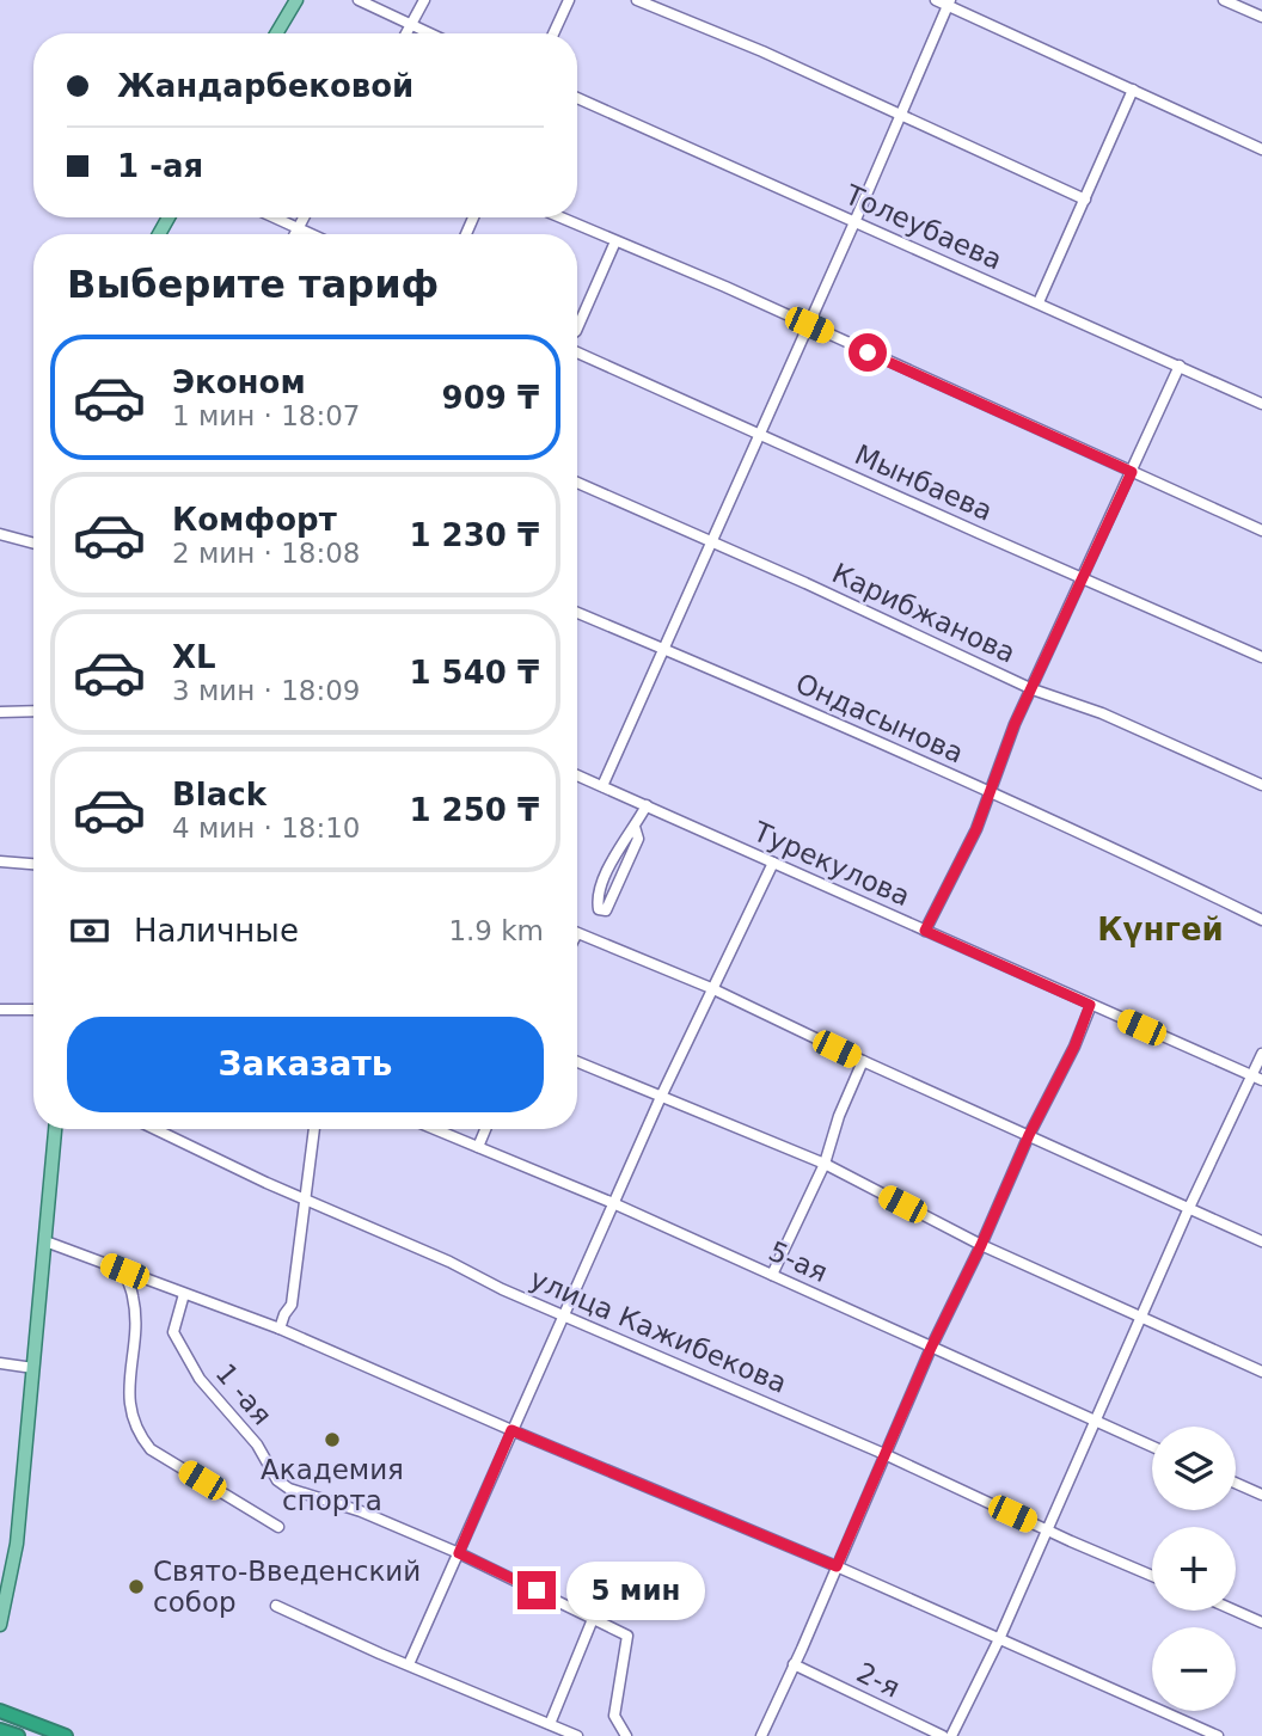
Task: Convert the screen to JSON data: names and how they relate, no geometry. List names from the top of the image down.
{
  "streets": {
    "street": [
      "Толеубаева",
      "Мынбаева",
      "Карибжанова",
      "Ондасынова",
      "Турекулова",
      "5-ая",
      "улица Кажибекова",
      "1 -ая",
      "2-я"
    ]
  },
  "districts": ["Күнгей"],
  "places": ["Академия спорта", "Свято-Введенский собор"],
  "page": {
    "banner": ["Жандарбековой", "1 -ая"],
    "heading": "Выберите тариф",
    "list": [
      {
        "name": "Эконом",
        "note": "1 мин · 18:07",
        "value": "909 ₸"
      },
      {
        "name": "Комфорт",
        "note": "2 мин · 18:08",
        "value": "1 230 ₸"
      },
      {
        "name": "XL",
        "note": "3 мин · 18:09",
        "value": "1 540 ₸"
      },
      {
        "name": "Black",
        "note": "4 мин · 18:10",
        "value": "1 250 ₸"
      }
    ],
    "pay": ["Наличные", "1.9 km"],
    "buttons": "Заказать",
    "map_buttons": ["+", "−"],
    "bubble": "5 мин"
  }
}
